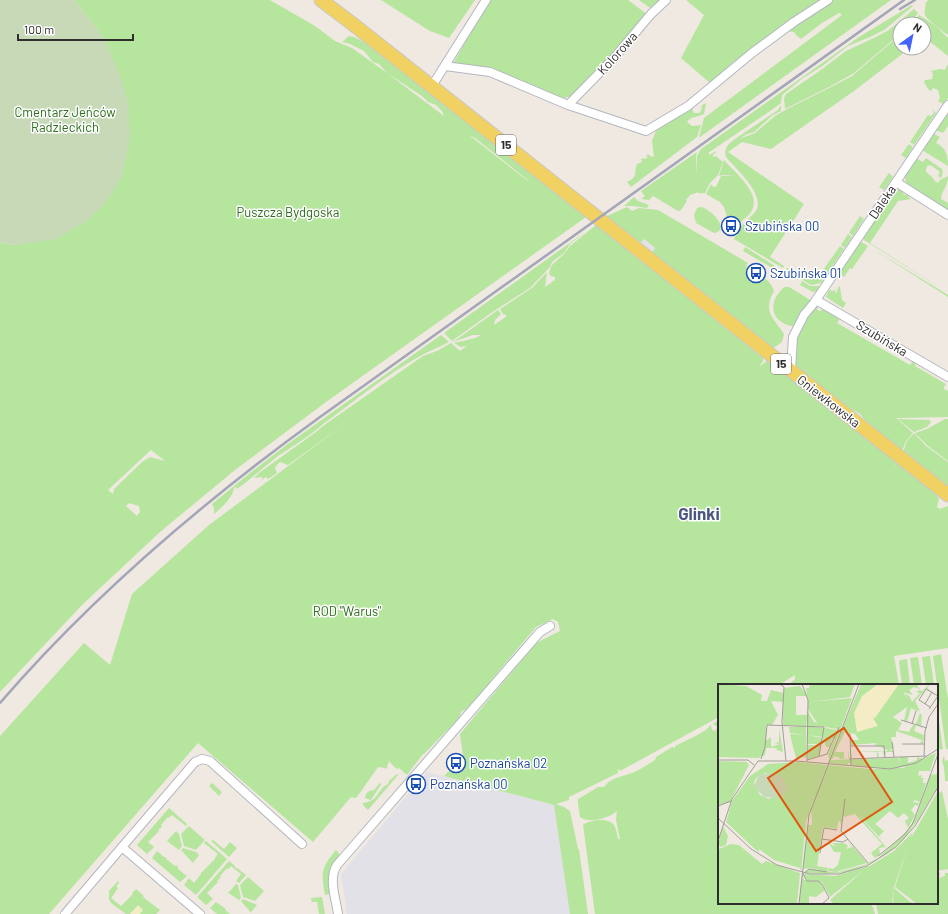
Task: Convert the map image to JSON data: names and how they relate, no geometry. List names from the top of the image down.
{
  "streets": {
    "main road": ["15", "Gniewkowska"],
    "street": ["Kolorowa", "Daleka", "Szubińska"]
  },
  "crossings": [
    ["15", "Gniewkowska"],
    ["Daleka", "Szubińska"],
    ["Daleka", "Gniewkowska"]
  ],
  "districts": ["Glinki"],
  "parks": ["Cmentarz Jeńców Radzieckich", "Puszcza Bydgoska", "ROD \"Warus\""],
  "places": {
    "bus stop": [
      "Szubińska 00",
      "Szubińska 01",
      "Poznańska 02",
      "Poznańska 00"
    ]
  },
  "scale_bar": "100 m",
  "north": "top right"
}
